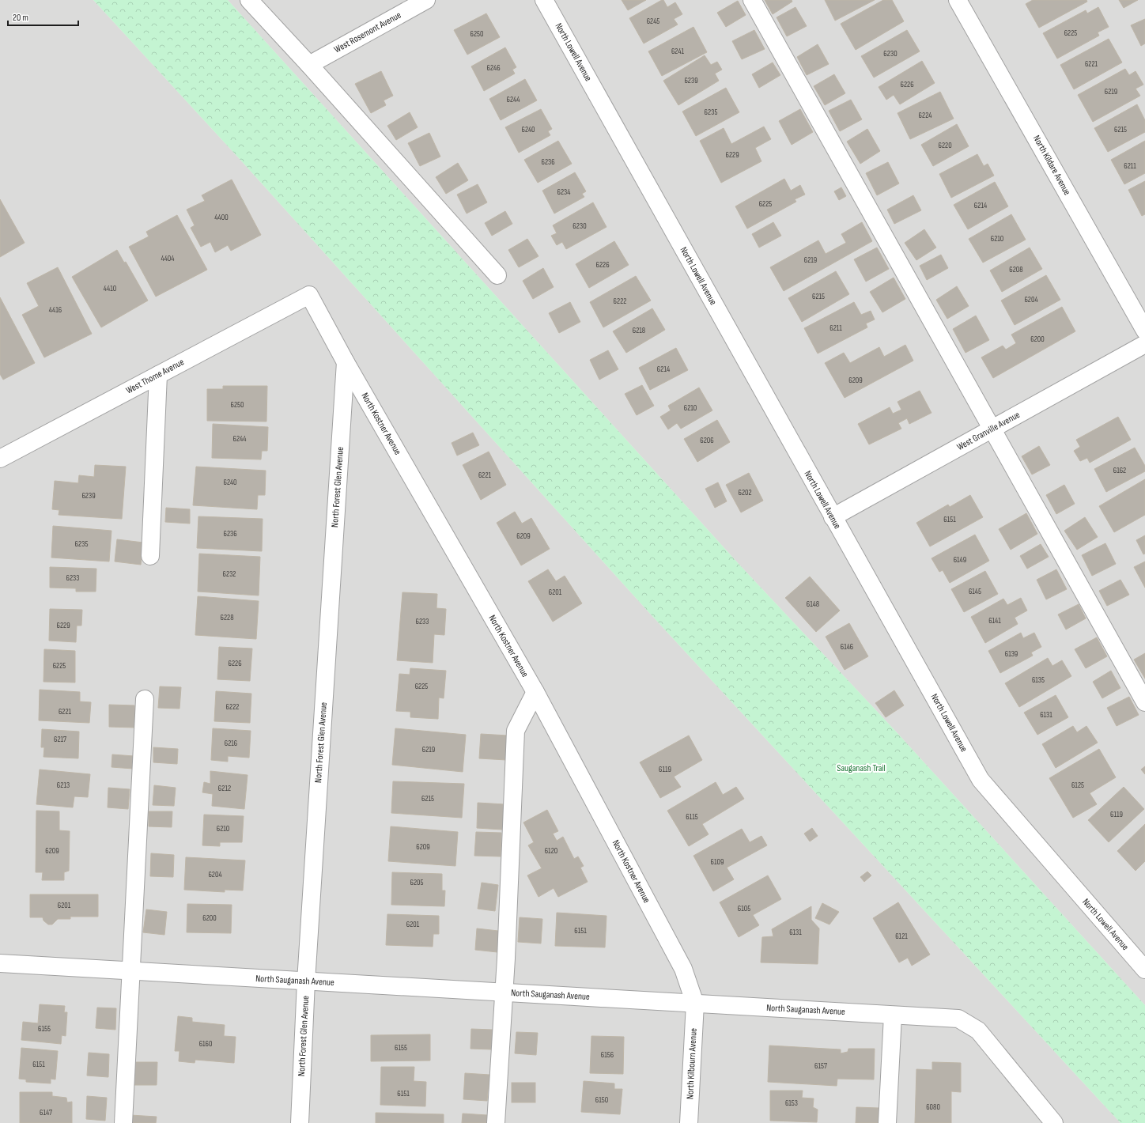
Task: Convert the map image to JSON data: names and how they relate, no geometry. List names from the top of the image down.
{
  "streets": {
    "street": [
      "West Rosemont Avenue",
      "North Lowell Avenue",
      "North Kildare Avenue",
      "West Thome Avenue",
      "North Kostner Avenue",
      "West Granville Avenue",
      "North Forest Glen Avenue",
      "North Sauganash Avenue",
      "North Kilbourn Avenue"
    ]
  },
  "crossings": [
    ["North Lowell Avenue", "West Granville Avenue"],
    ["West Thome Avenue", "North Kostner Avenue"],
    ["North Kostner Avenue", "North Forest Glen Avenue"],
    ["North Kostner Avenue", "North Sauganash Avenue"],
    ["North Kostner Avenue", "North Kilbourn Avenue"],
    ["North Forest Glen Avenue", "North Sauganash Avenue"],
    ["North Sauganash Avenue", "North Kilbourn Avenue"]
  ],
  "parks": ["Sauganash Trail"],
  "house_numbers": [
    "6245",
    "6225",
    "6250",
    "6241",
    "6230",
    "6221",
    "6246",
    "6239",
    "6226",
    "6219",
    "6244",
    "6235",
    "6224",
    "6240",
    "6215",
    "6220",
    "6229",
    "6236",
    "6211",
    "6234",
    "6225",
    "6214",
    "4400",
    "6230",
    "6210",
    "4404",
    "6219",
    "6226",
    "6208",
    "4410",
    "6215",
    "6204",
    "6222",
    "4416",
    "6211",
    "6218",
    "6200",
    "6214",
    "6209",
    "6250",
    "6210",
    "6244",
    "6206",
    "6162",
    "6221",
    "6240",
    "6202",
    "6239",
    "6151",
    "6236",
    "6209",
    "6235",
    "6149",
    "6232",
    "6233",
    "6145",
    "6201",
    "6148",
    "6228",
    "6141",
    "6233",
    "6229",
    "6146",
    "6139",
    "6226",
    "6225",
    "6135",
    "6225",
    "6222",
    "6221",
    "6131",
    "6217",
    "6216",
    "6219",
    "6119",
    "6213",
    "6125",
    "6212",
    "6215",
    "6119",
    "6115",
    "6210",
    "6209",
    "6209",
    "6120",
    "6109",
    "6204",
    "6205",
    "6201",
    "6105",
    "6200",
    "6201",
    "6151",
    "6131",
    "6121",
    "6155",
    "6160",
    "6155",
    "6156",
    "6151",
    "6157",
    "6151",
    "6150",
    "6153",
    "6080",
    "6147"
  ],
  "scale_bar": "20 m"
}
